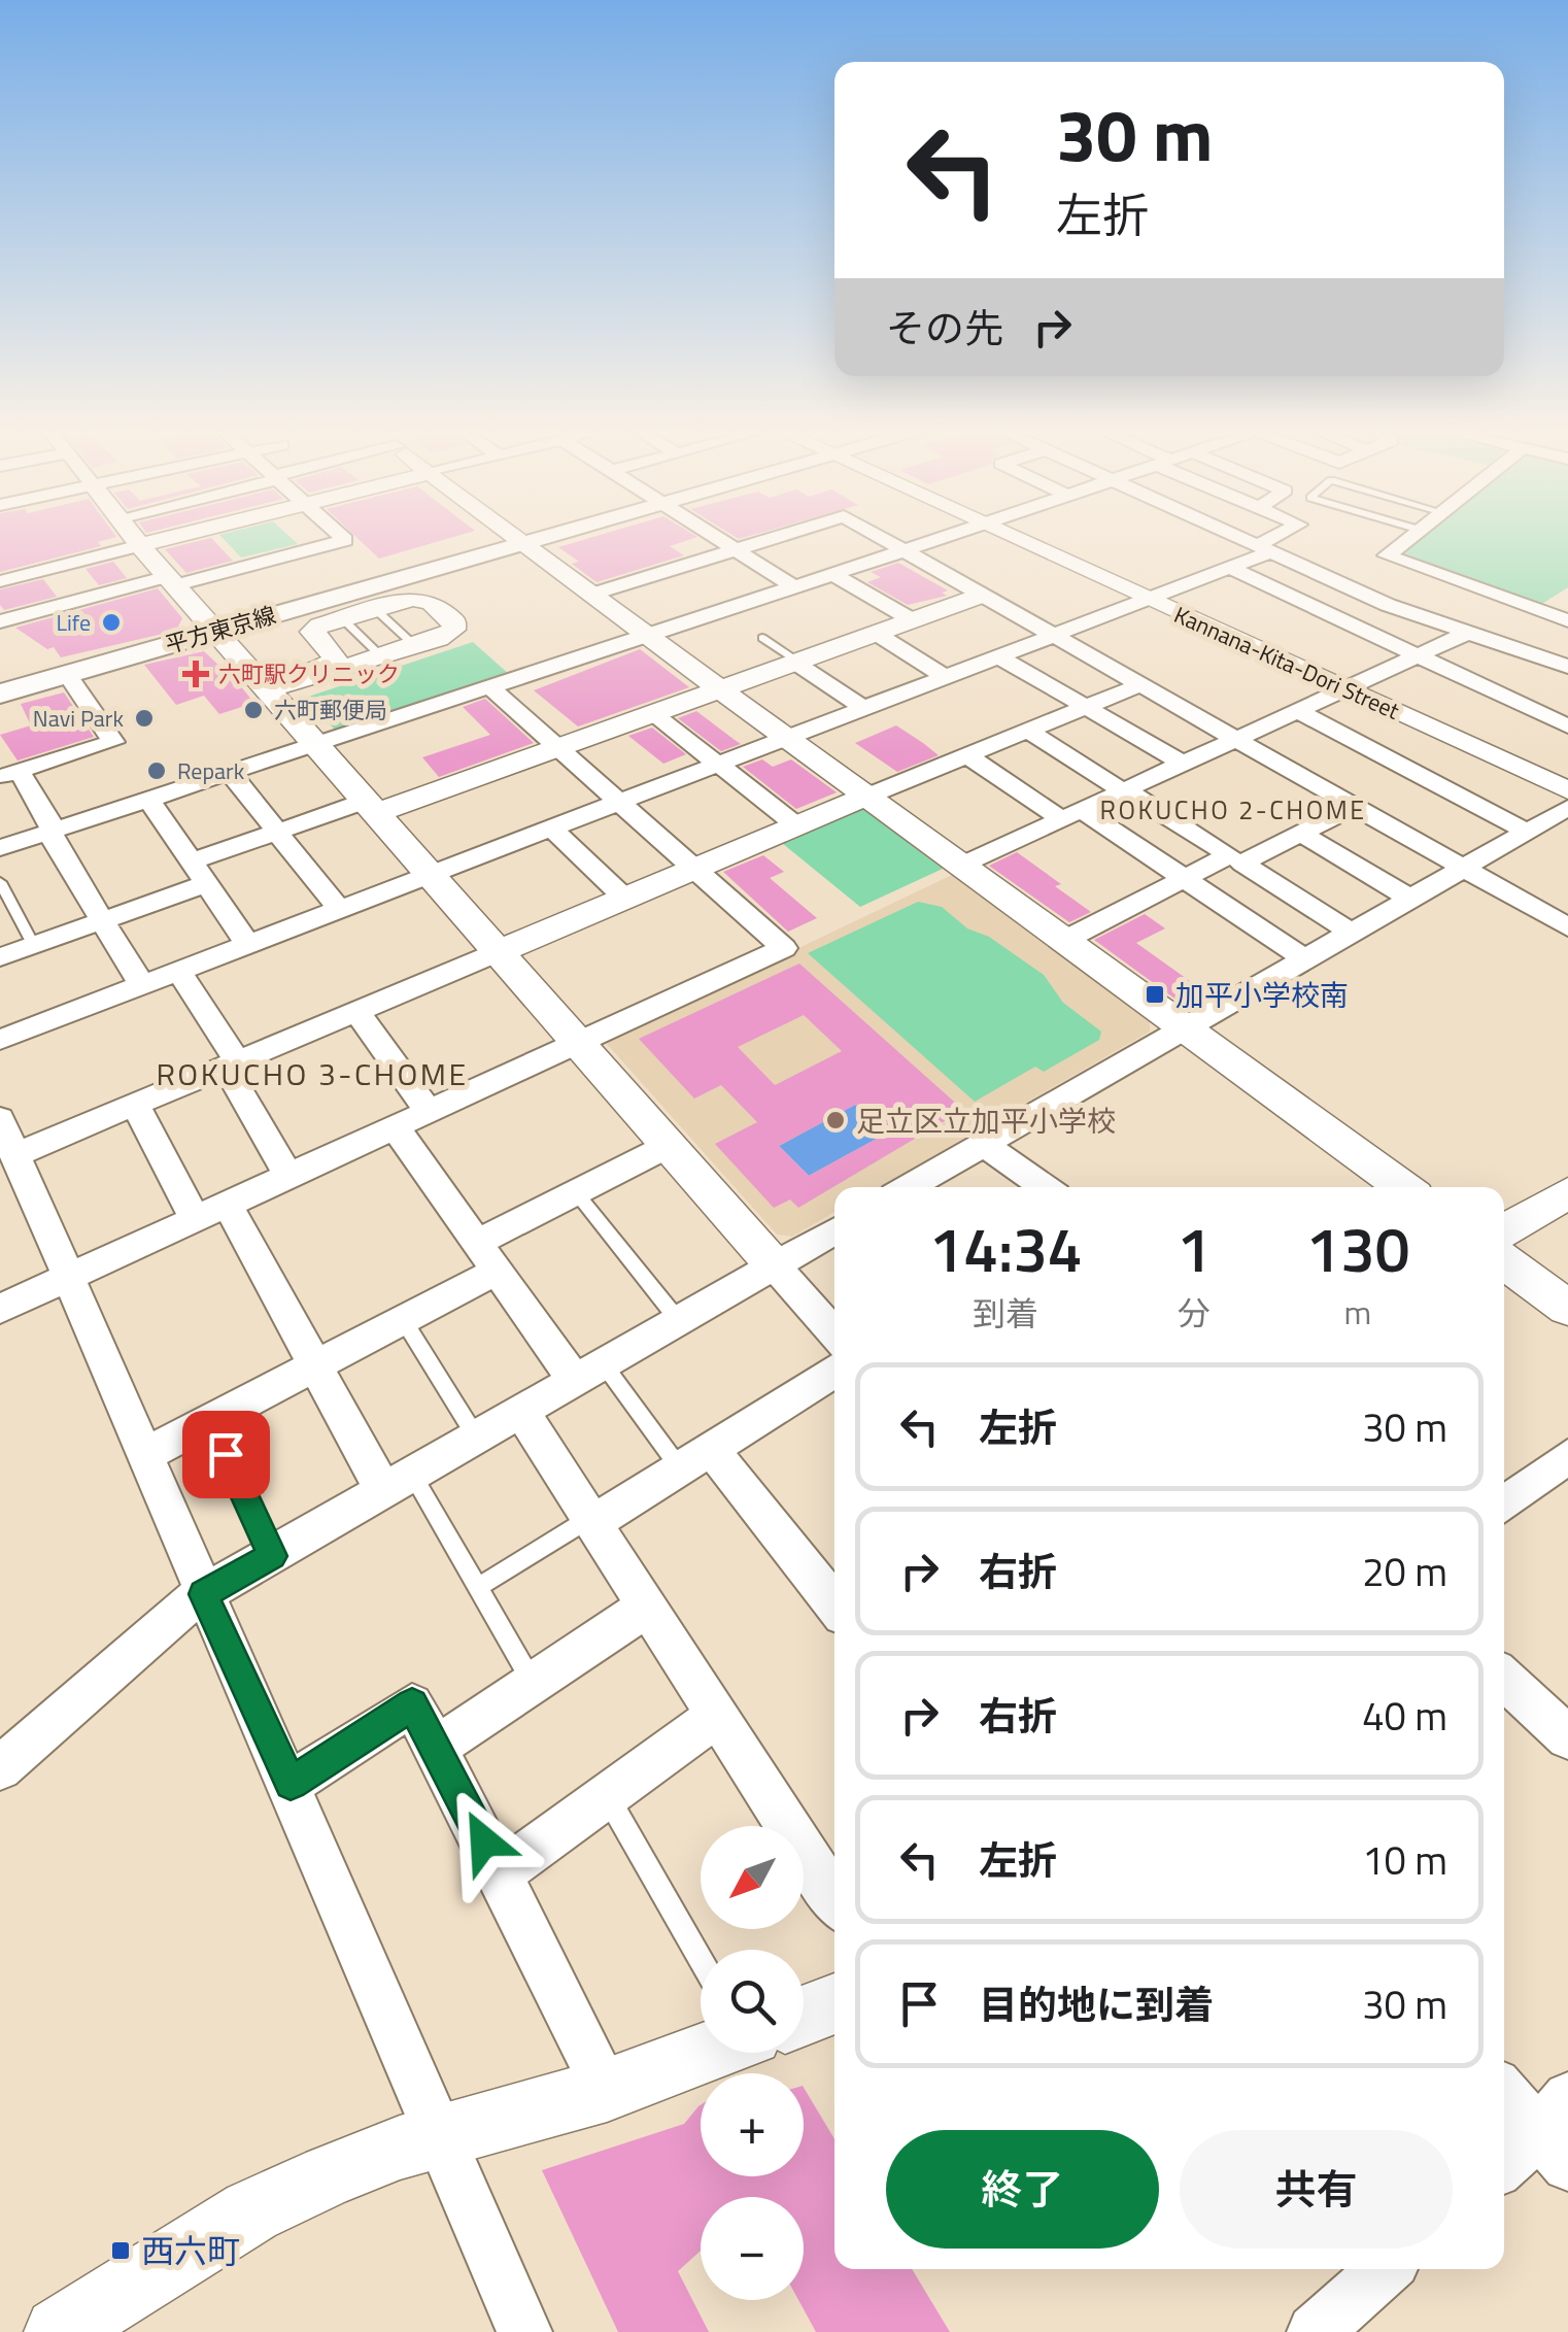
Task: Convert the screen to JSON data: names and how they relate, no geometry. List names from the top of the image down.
{
  "streets": {
    "main road": ["平方東京線"],
    "street": ["Kannana-Kita-Dori Street"]
  },
  "districts": ["ROKUCHO 2-CHOME", "ROKUCHO 3-CHOME"],
  "places": {
    "other": [
      "Life",
      "六町郵便局",
      "Navi Park",
      "Repark",
      "足立区立加平小学校"
    ],
    "health": ["六町駅クリニック"],
    "transit": ["加平小学校南", "西六町"]
  },
  "north": "bottom left",
  "page": {
    "turn": ["30 m", "左折"],
    "then": "その先",
    "eta": [
      "14:34",
      "到着",
      "1",
      "分",
      "130",
      "m"
    ],
    "list": [
      {
        "name": "左折",
        "value": "30 m"
      },
      {
        "name": "右折",
        "value": "20 m"
      },
      {
        "name": "右折",
        "value": "40 m"
      },
      {
        "name": "左折",
        "value": "10 m"
      },
      {
        "name": "目的地に到着",
        "value": "30 m"
      }
    ],
    "map_buttons": ["+", "−"],
    "buttons": ["終了", "共有"]
  }
}
